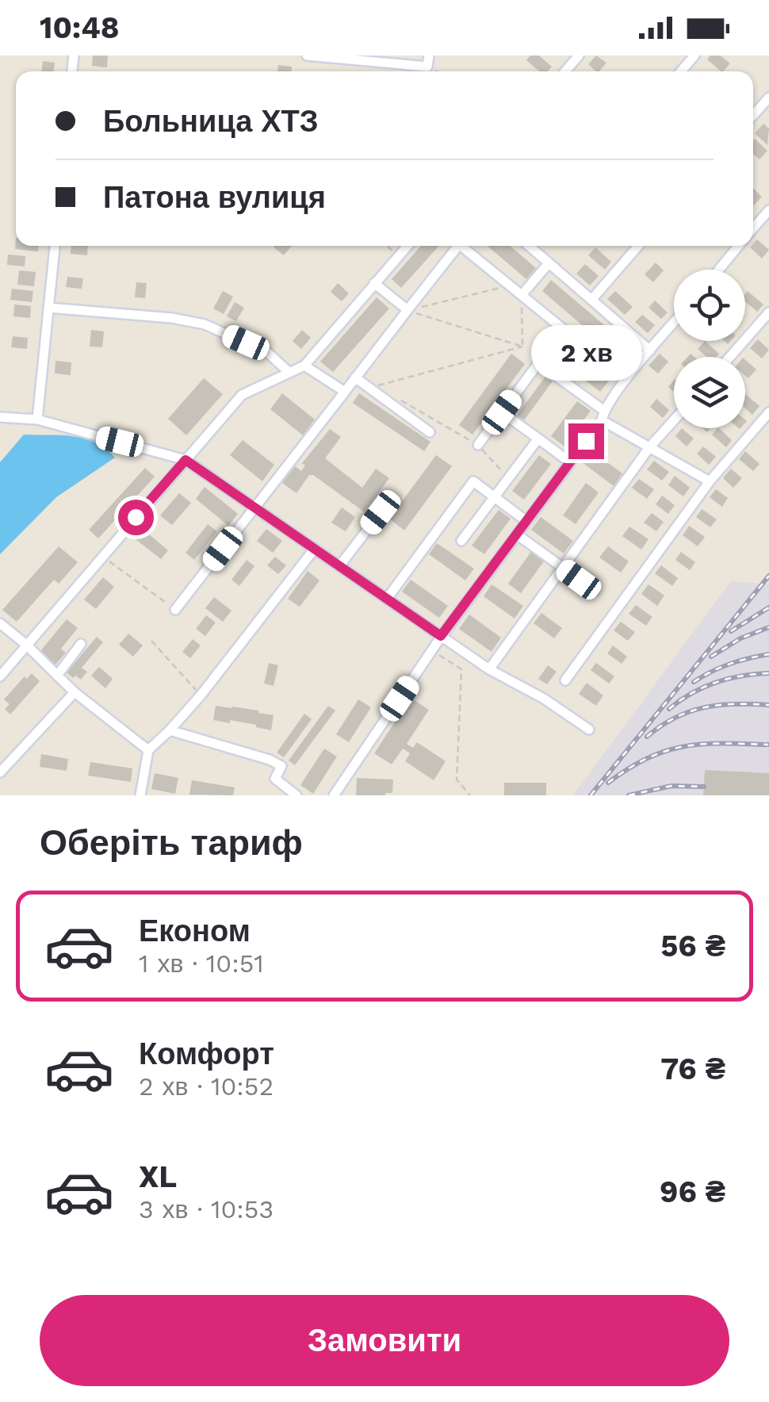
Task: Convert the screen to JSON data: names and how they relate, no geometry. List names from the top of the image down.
{
  "page": {
    "status": "10:48",
    "banner": ["Больница ХТЗ", "Патона вулиця"],
    "bubble": "2 хв",
    "heading": "Оберіть тариф",
    "list": [
      {
        "name": "Економ",
        "note": "1 хв · 10:51",
        "value": "56 ₴"
      },
      {
        "name": "Комфорт",
        "note": "2 хв · 10:52",
        "value": "76 ₴"
      },
      {
        "name": "XL",
        "note": "3 хв · 10:53",
        "value": "96 ₴"
      }
    ],
    "buttons": "Замовити"
  }
}
